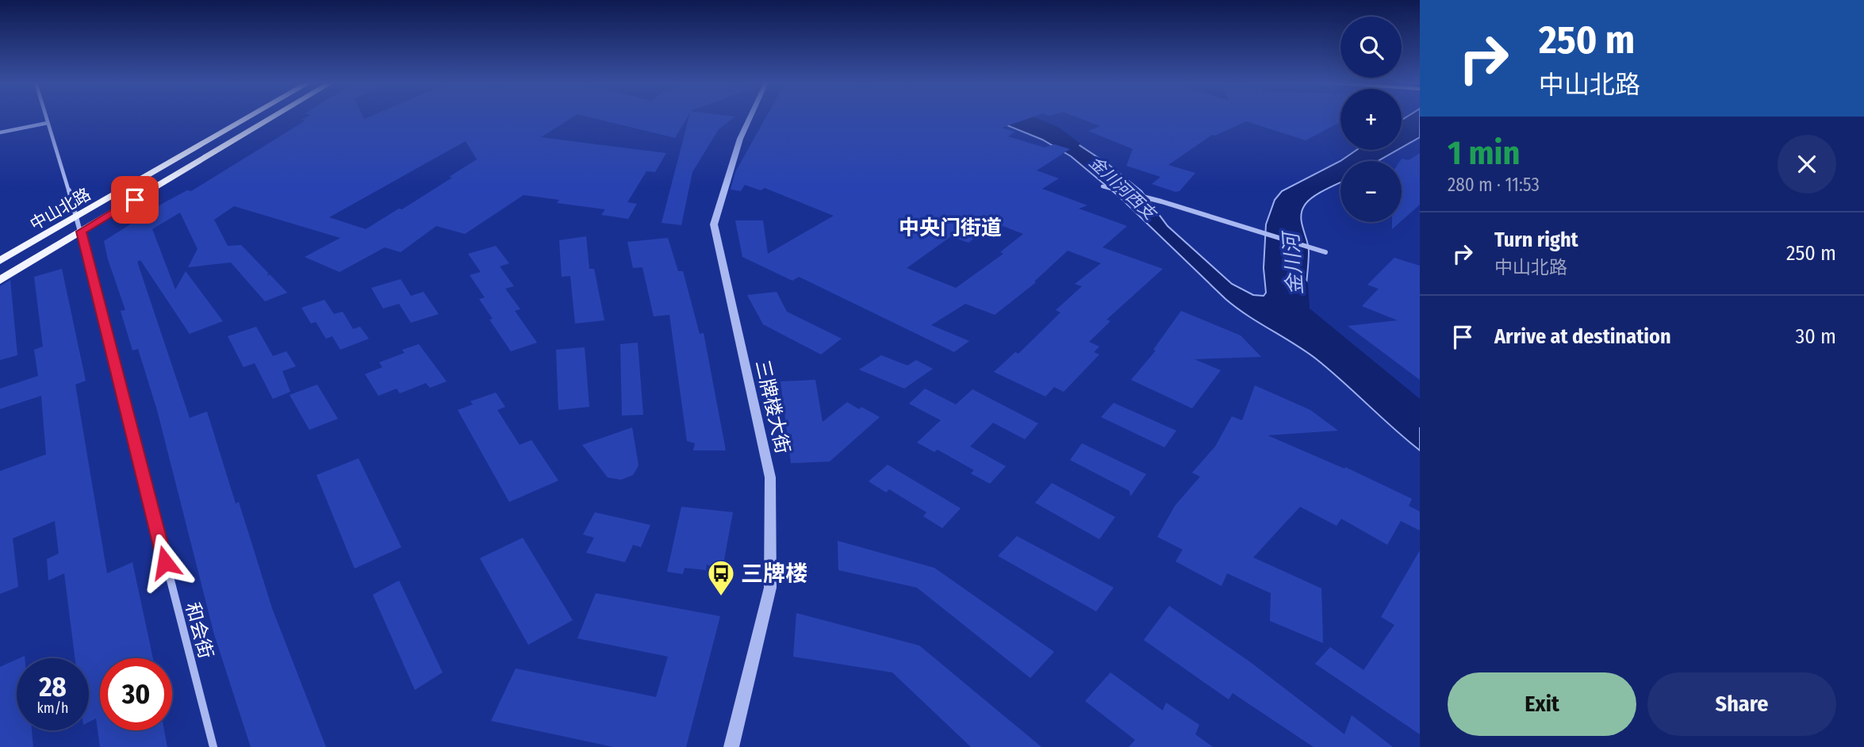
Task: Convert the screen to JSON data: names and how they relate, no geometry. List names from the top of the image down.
{
  "streets": {
    "main road": ["中山北路"],
    "street": ["三牌楼大街", "和会街"]
  },
  "crossings": [
    ["中山北路", "和会街"]
  ],
  "districts": ["中央门街道"],
  "water": ["金川河西支", "金川河"],
  "places": {
    "bus stop": ["三牌楼"]
  },
  "page": {
    "turn": ["250 m", "中山北路"],
    "map_buttons": ["+", "−"],
    "heading": ["1 min", "280 m · 11:53"],
    "list": [
      {
        "name": "Turn right",
        "note": "中山北路",
        "value": "250 m"
      },
      {
        "name": "Arrive at destination",
        "value": "30 m"
      }
    ],
    "speed": "28 km/h",
    "limit": "30",
    "buttons": ["Exit", "Share"]
  }
}
